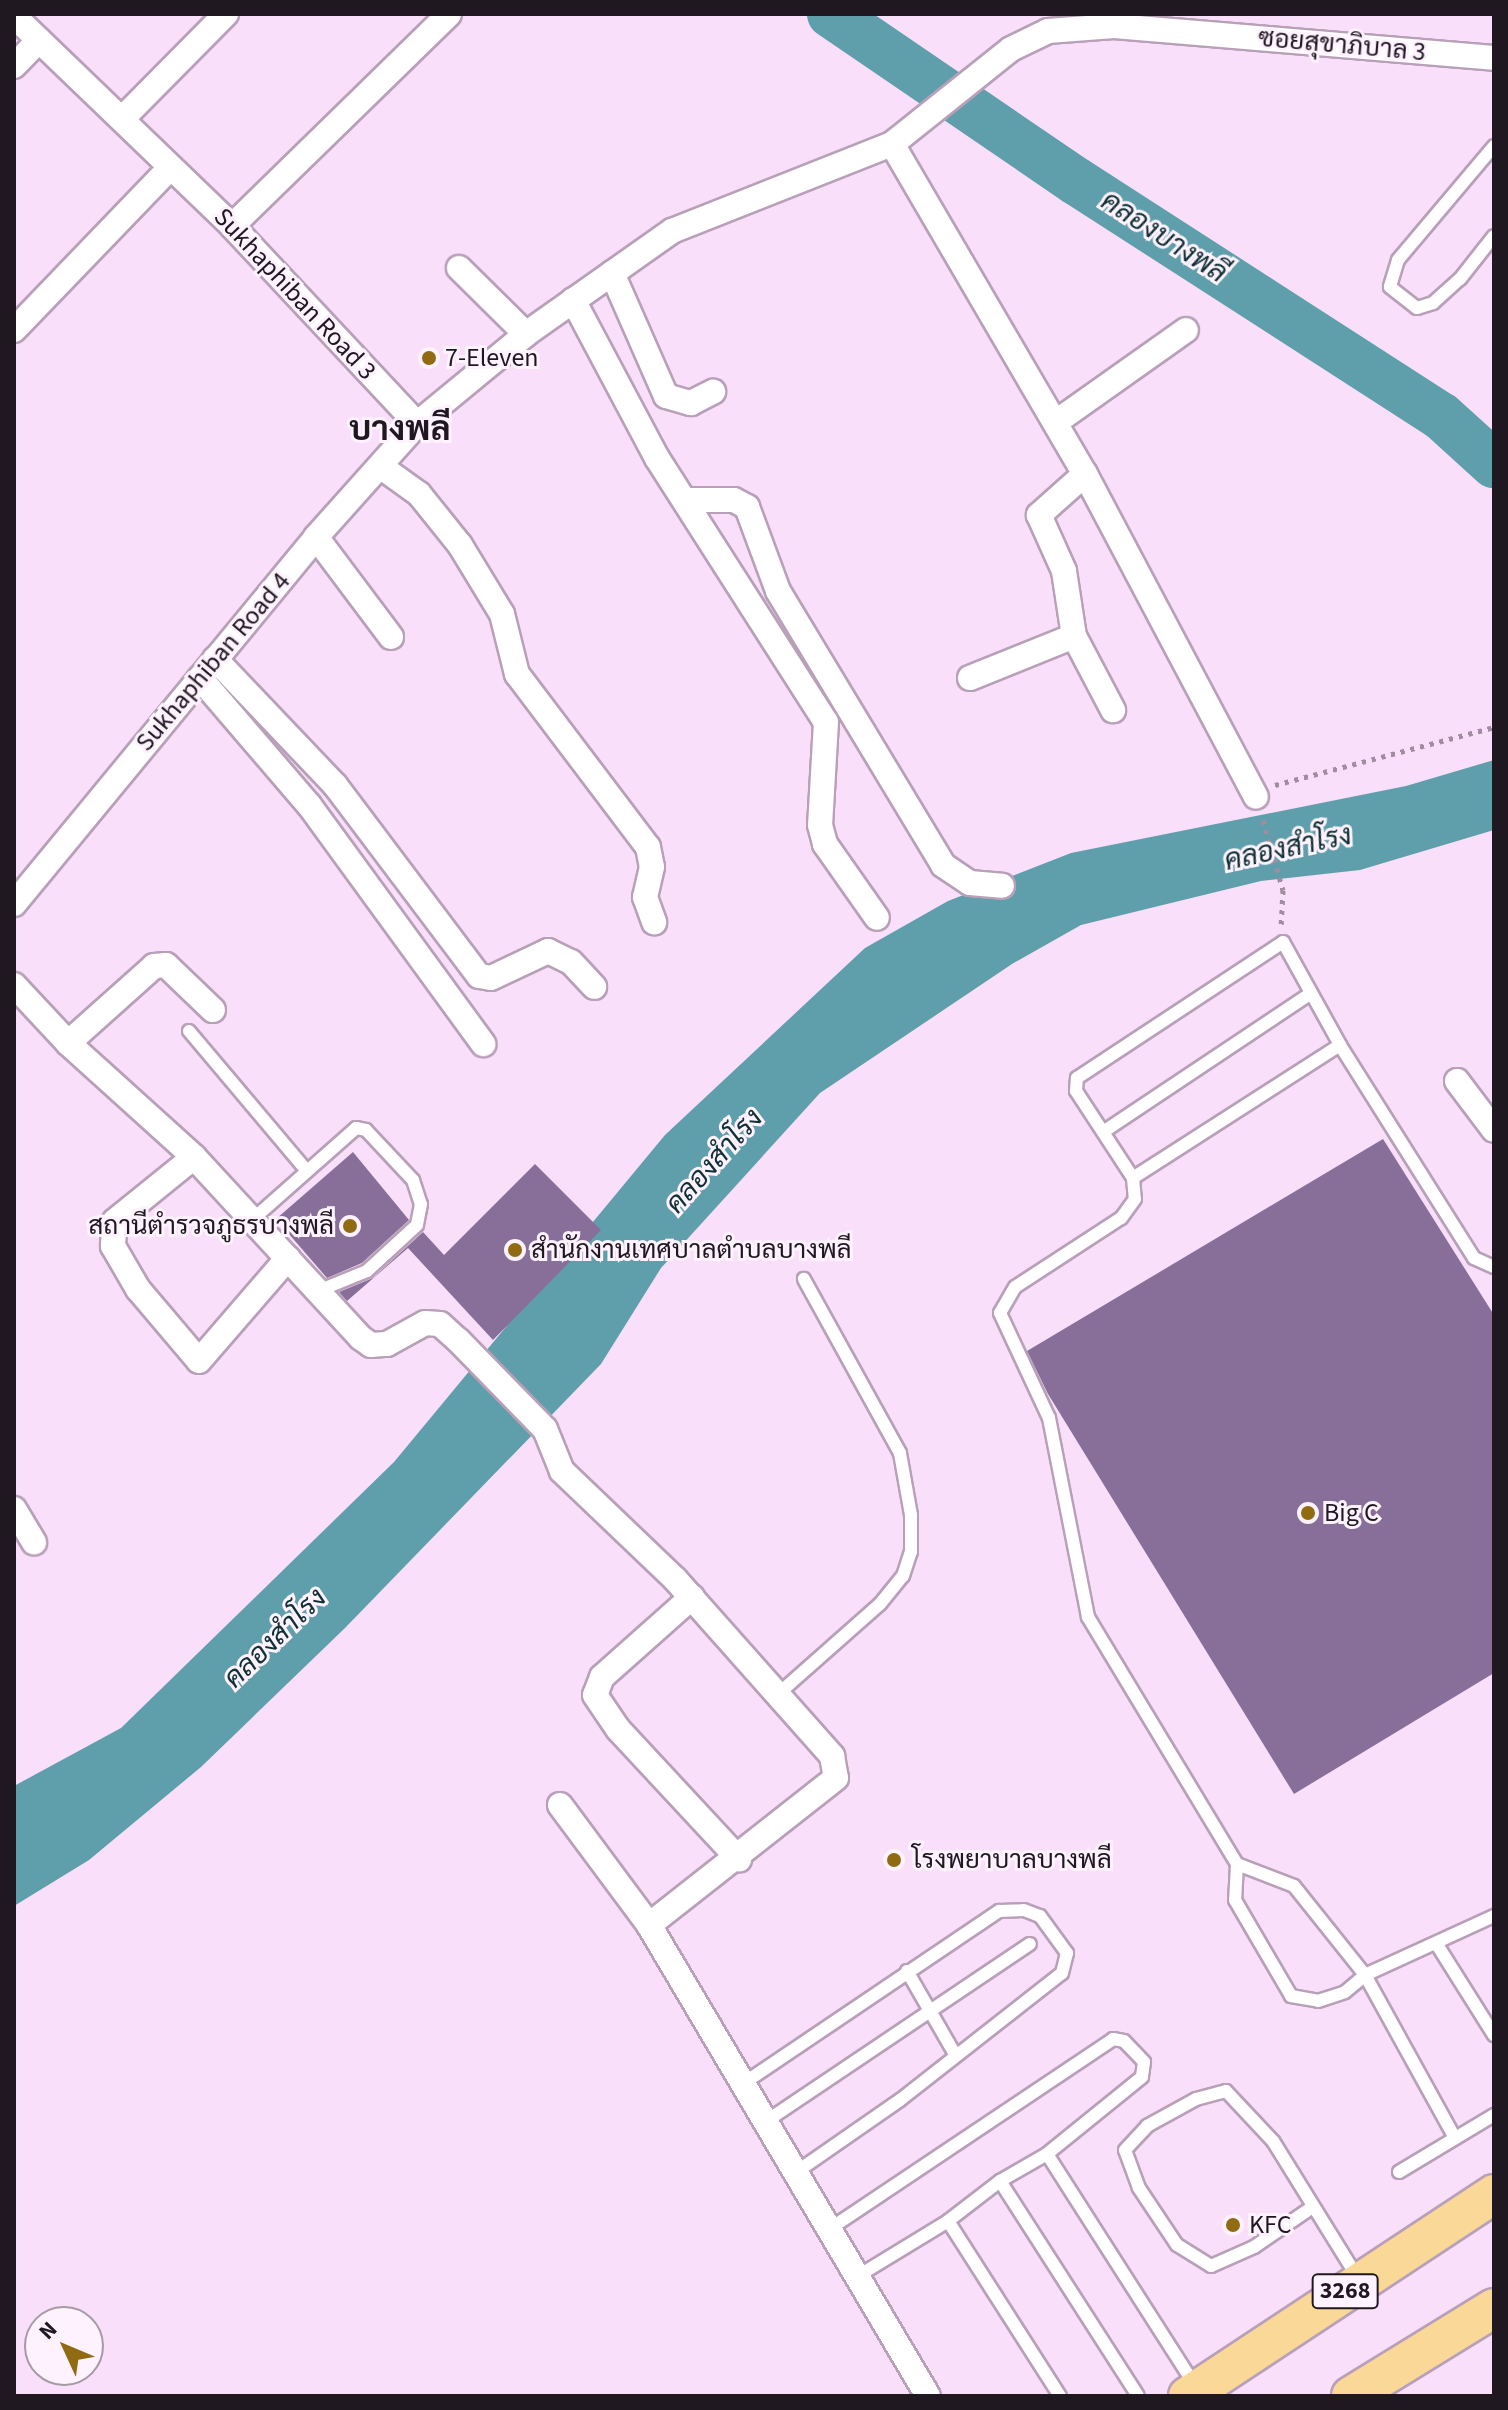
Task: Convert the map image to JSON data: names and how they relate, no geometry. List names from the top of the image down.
{
  "streets": {
    "main road": ["3268"],
    "street": ["ซอยสุขาภิบาล 3", "Sukhaphiban Road 3", "Sukhaphiban Road 4"]
  },
  "crossings": [
    ["Sukhaphiban Road 3", "Sukhaphiban Road 4"]
  ],
  "districts": ["บางพลี"],
  "water": ["คลองบางพลี", "คลองสำโรง"],
  "places": [
    "7-Eleven",
    "สถานีตำรวจภูธรบางพลี",
    "สำนักงานเทศบาลตำบลบางพลี",
    "Big C",
    "โรงพยาบาลบางพลี",
    "KFC"
  ],
  "north": "top left"
}
